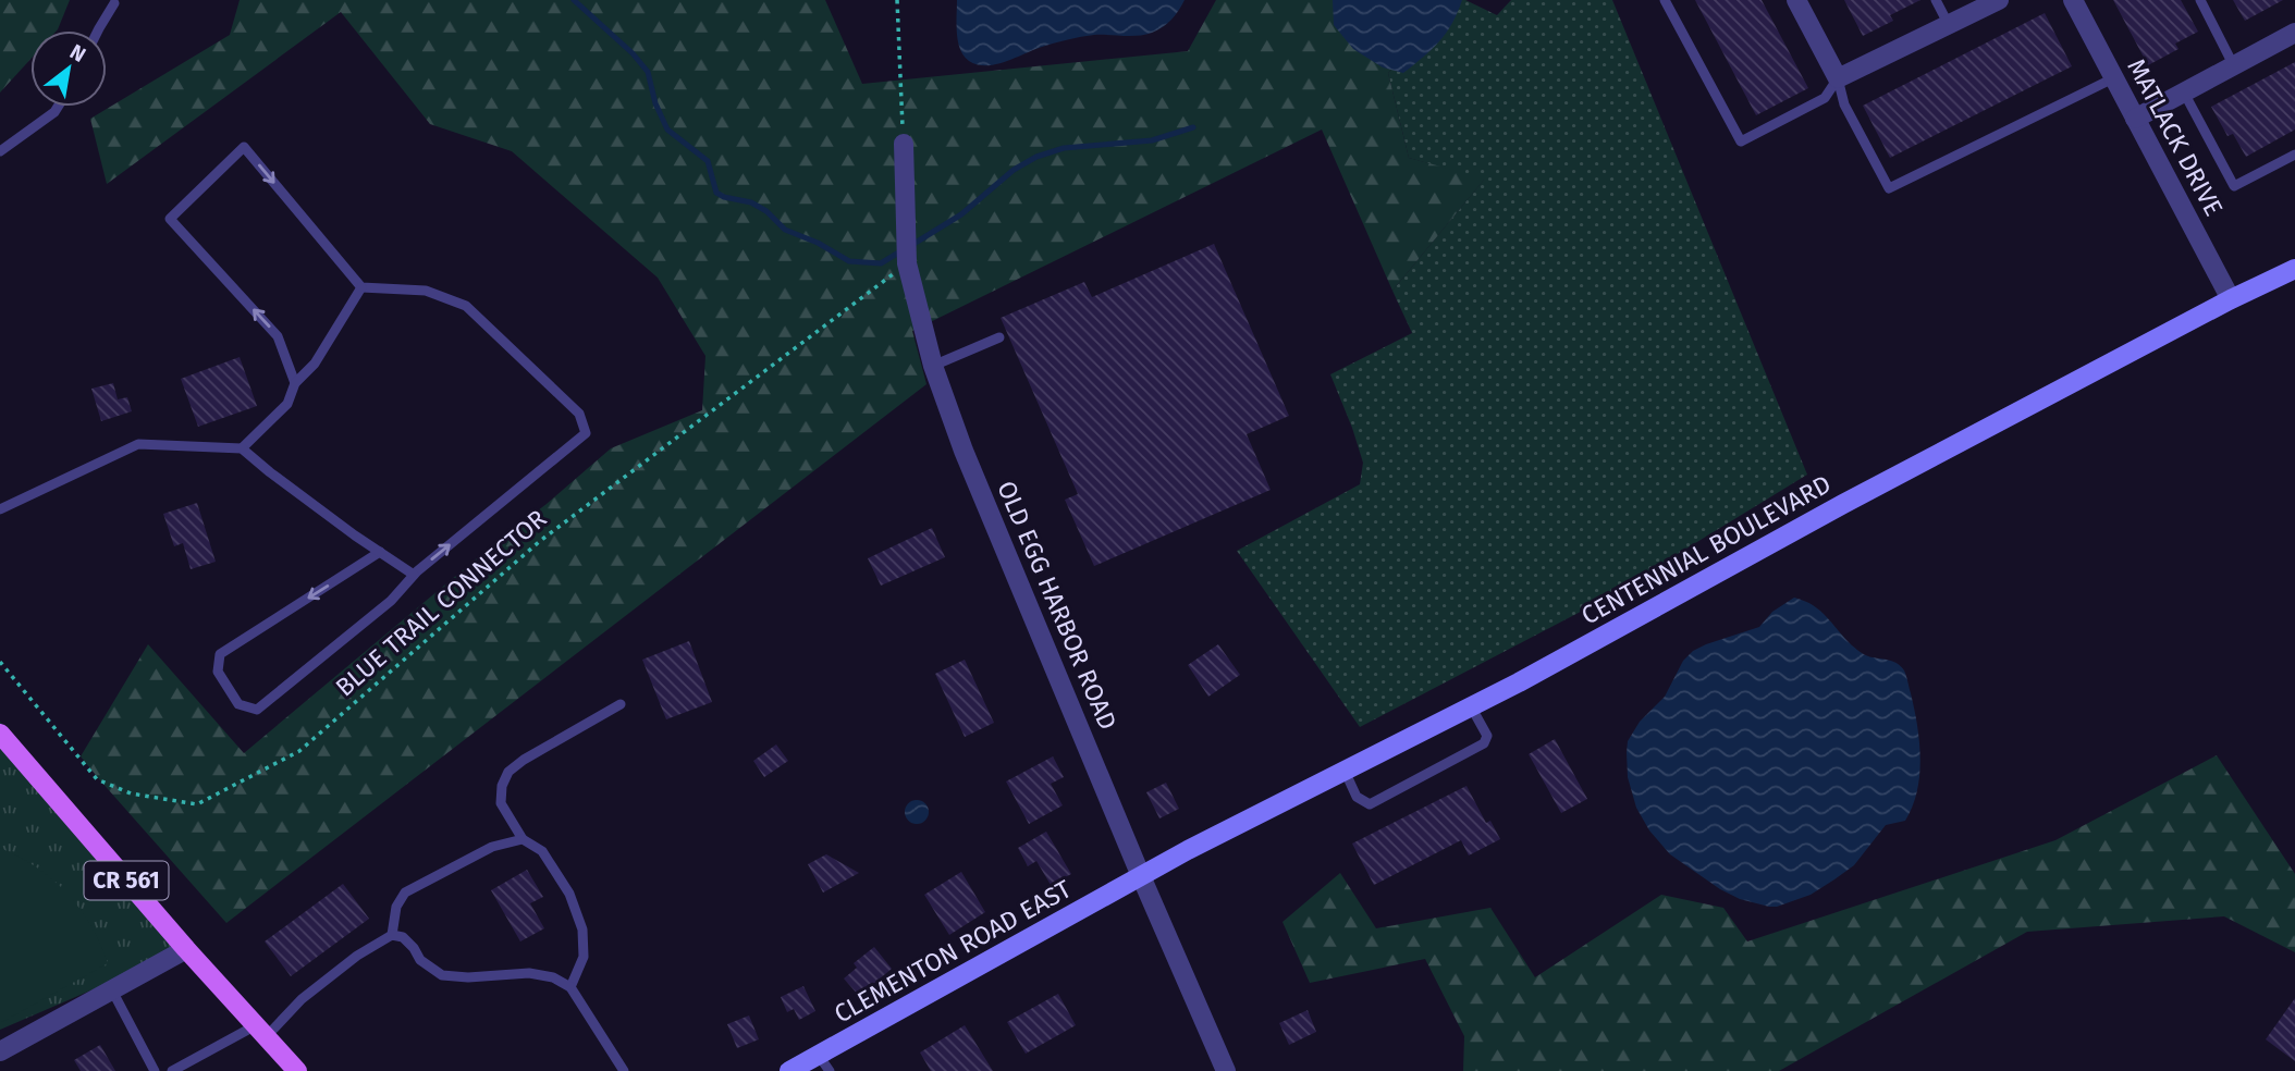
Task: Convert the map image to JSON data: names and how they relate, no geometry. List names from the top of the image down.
{
  "streets": {
    "main road": ["CENTENNIAL BOULEVARD", "CR 561", "CLEMENTON ROAD EAST"],
    "street": ["MATLACK DRIVE", "OLD EGG HARBOR ROAD"],
    "path": ["BLUE TRAIL CONNECTOR"]
  },
  "crossings": [
    ["MATLACK DRIVE", "CENTENNIAL BOULEVARD"],
    ["CENTENNIAL BOULEVARD", "OLD EGG HARBOR ROAD"],
    ["CENTENNIAL BOULEVARD", "CLEMENTON ROAD EAST"],
    ["BLUE TRAIL CONNECTOR", "OLD EGG HARBOR ROAD"],
    ["OLD EGG HARBOR ROAD", "CLEMENTON ROAD EAST"]
  ],
  "north": "top right"
}
